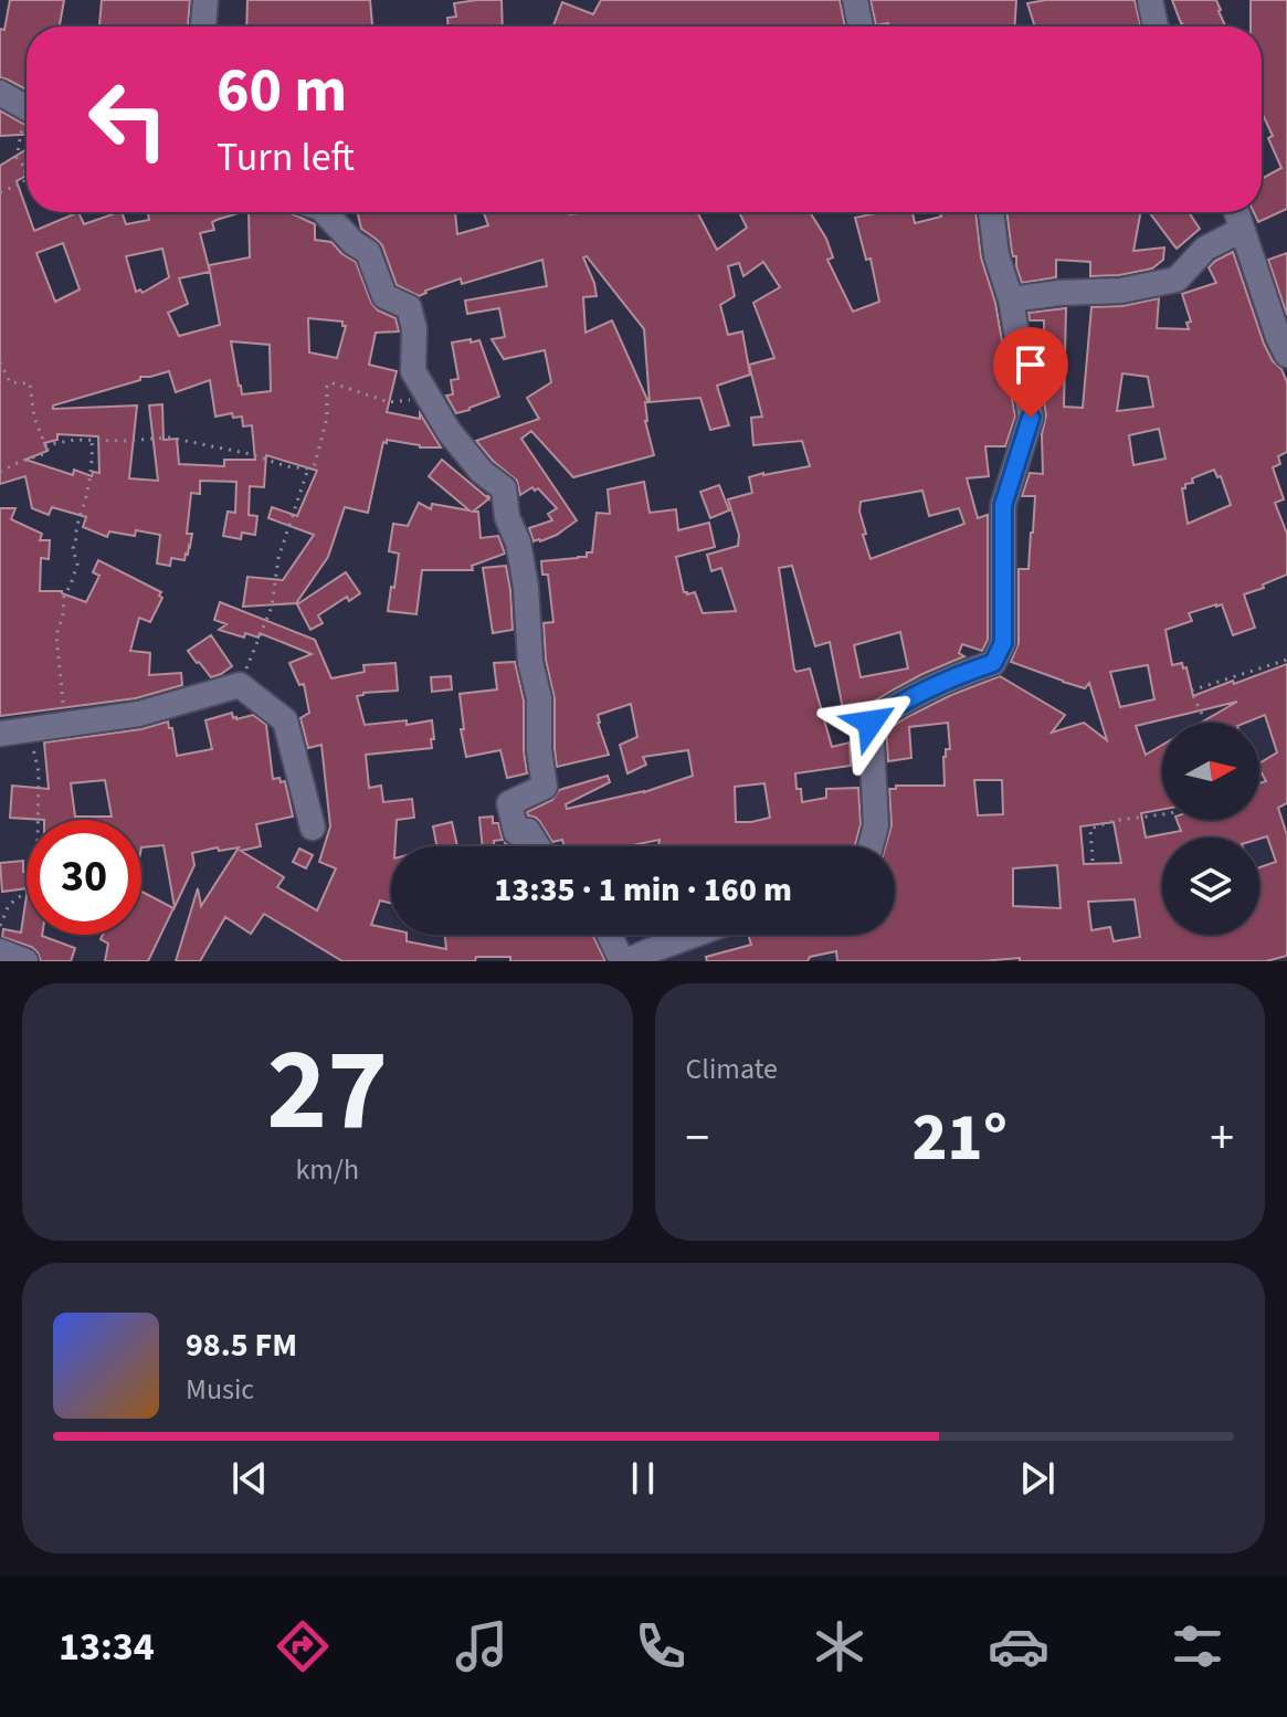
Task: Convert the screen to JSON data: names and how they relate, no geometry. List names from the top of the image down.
{
  "north": "right",
  "page": {
    "turn": ["60 m", "Turn left"],
    "limit": "30",
    "trip": "13:35 · 1 min · 160 m",
    "tile": [
      ["27", "km/h"],
      "Climate"
    ],
    "heat": ["−", "21°", "+"],
    "song": ["98.5 FM", "Music"],
    "tabs": "13:34"
  }
}
